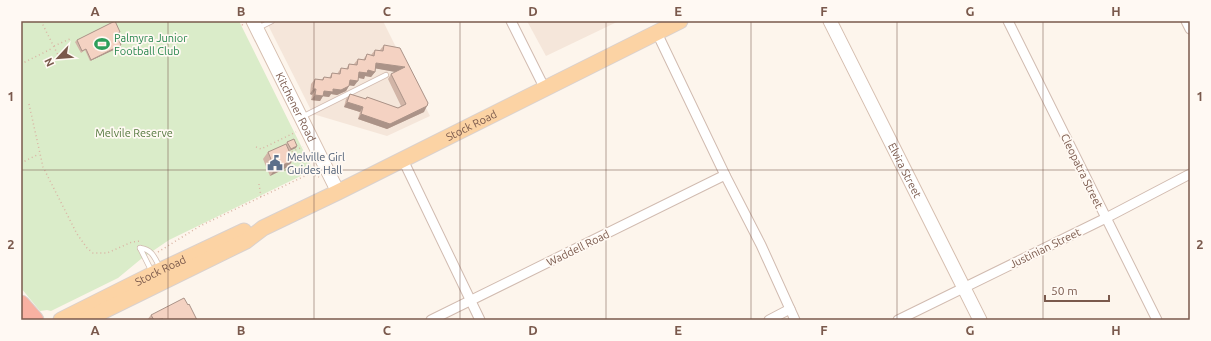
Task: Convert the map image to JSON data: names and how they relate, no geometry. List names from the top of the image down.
{
  "streets": {
    "main road": ["Stock Road"],
    "street": [
      "Kitchener Road",
      "Elvira Street",
      "Cleopatra Street",
      "Waddell Road",
      "Justinian Street"
    ]
  },
  "crossings": [
    ["Kitchener Road", "Stock Road"],
    ["Elvira Street", "Justinian Street"],
    ["Cleopatra Street", "Justinian Street"]
  ],
  "parks": ["Melvile Reserve"],
  "places": {
    "sports": ["Palmyra Junior Football Club"],
    "public building": ["Melville Girl Guides Hall"]
  },
  "scale_bar": "50 m",
  "north": "bottom left",
  "grid": {
    "columns": [
      "A",
      "B",
      "C",
      "D",
      "E",
      "F",
      "G",
      "H"
    ],
    "rows": ["1", "2"]
  }
}
